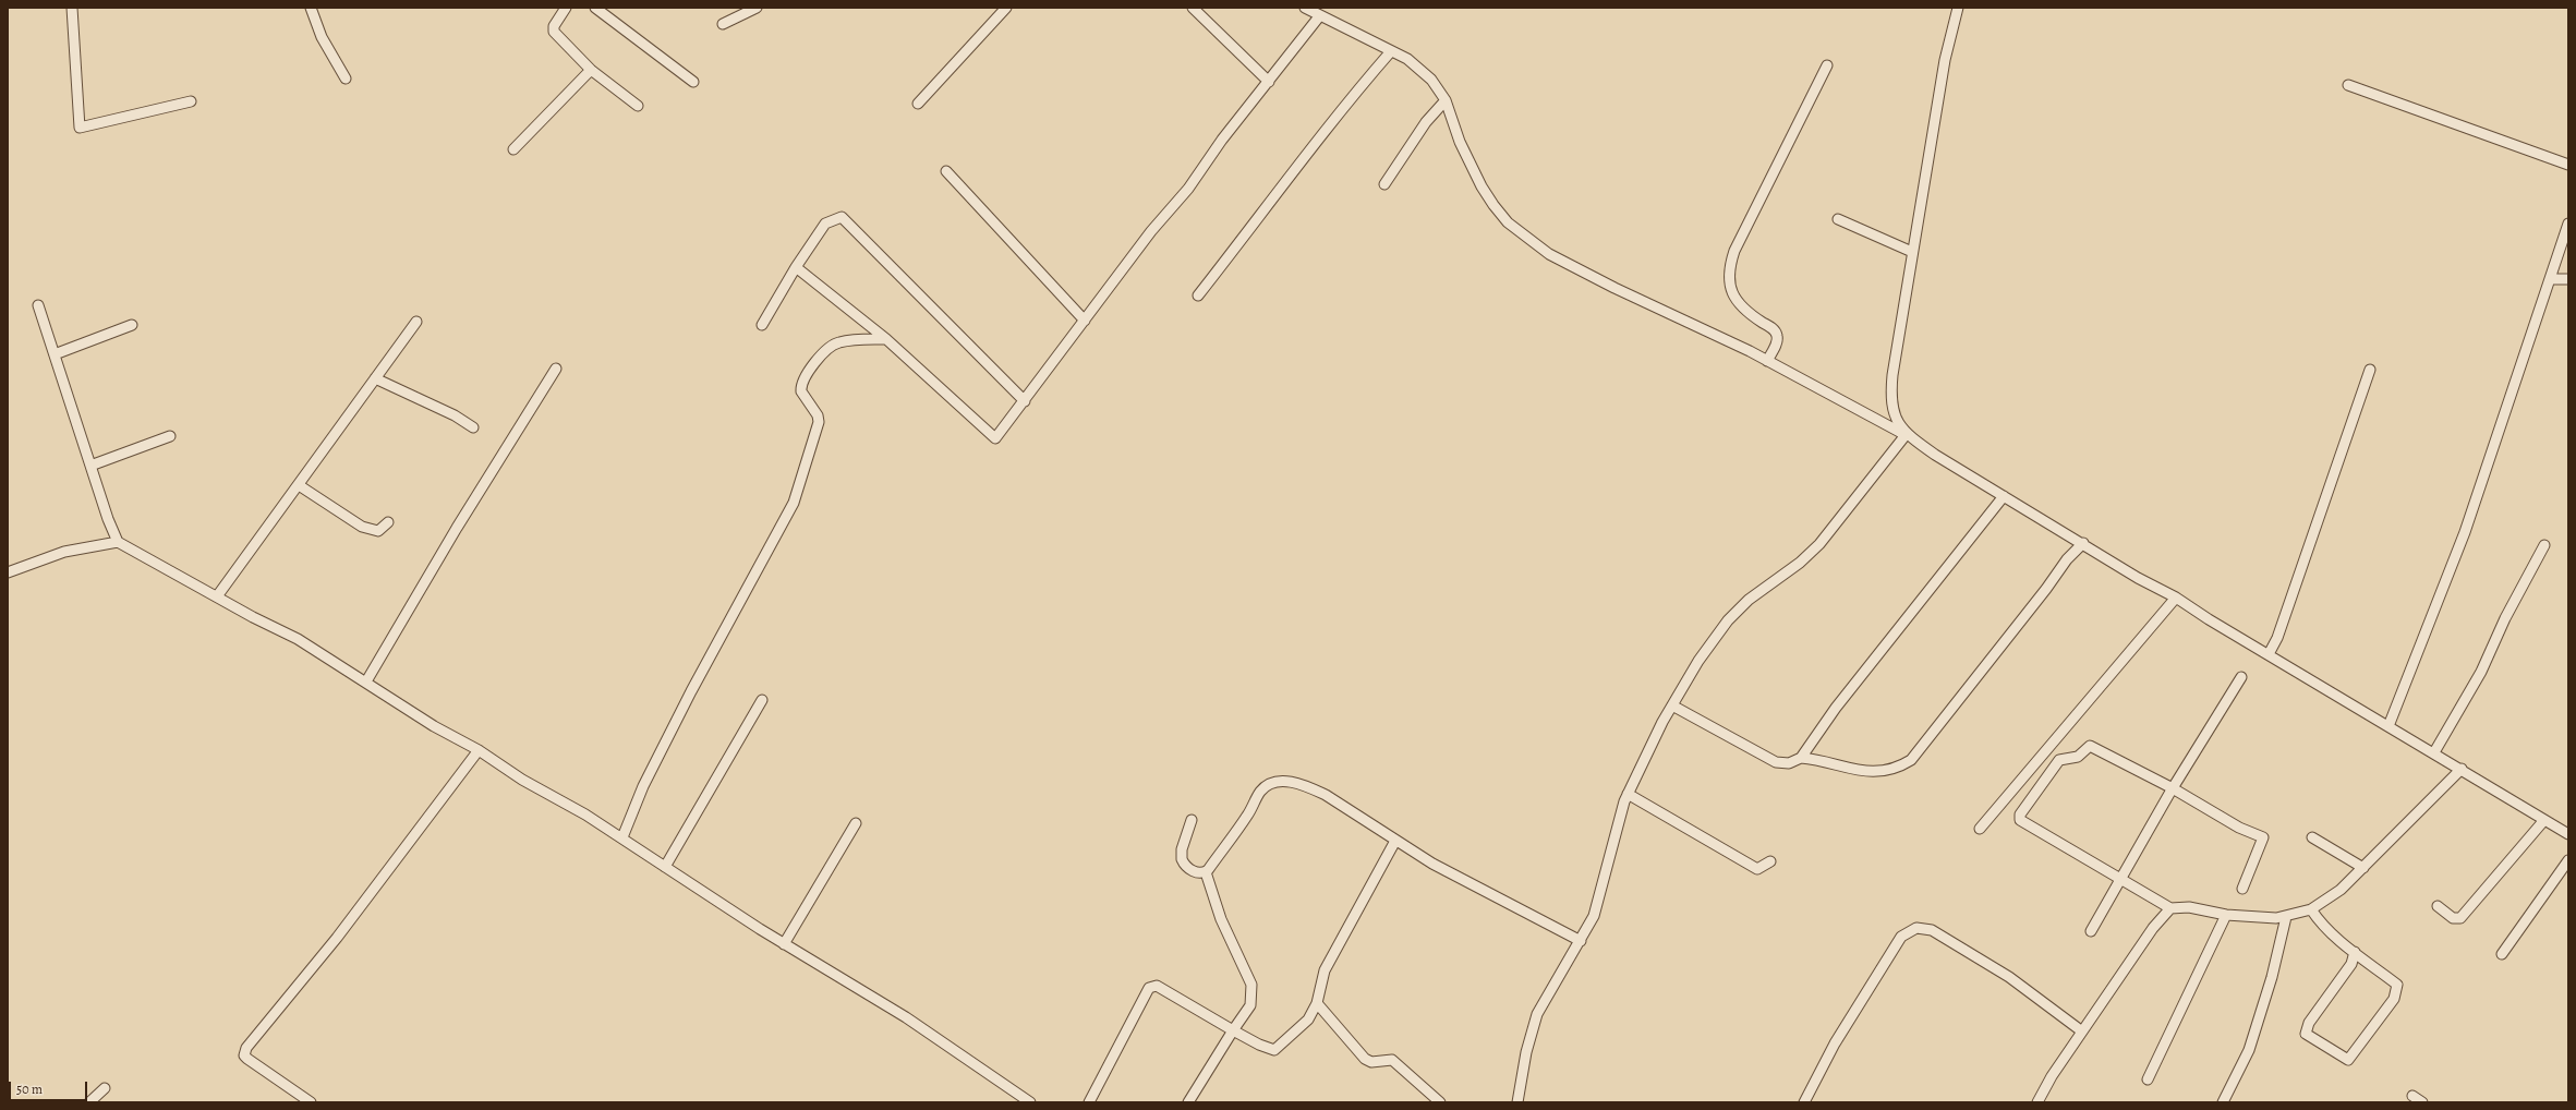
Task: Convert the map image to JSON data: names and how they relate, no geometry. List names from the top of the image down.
{
  "scale_bar": "50 m"
}
